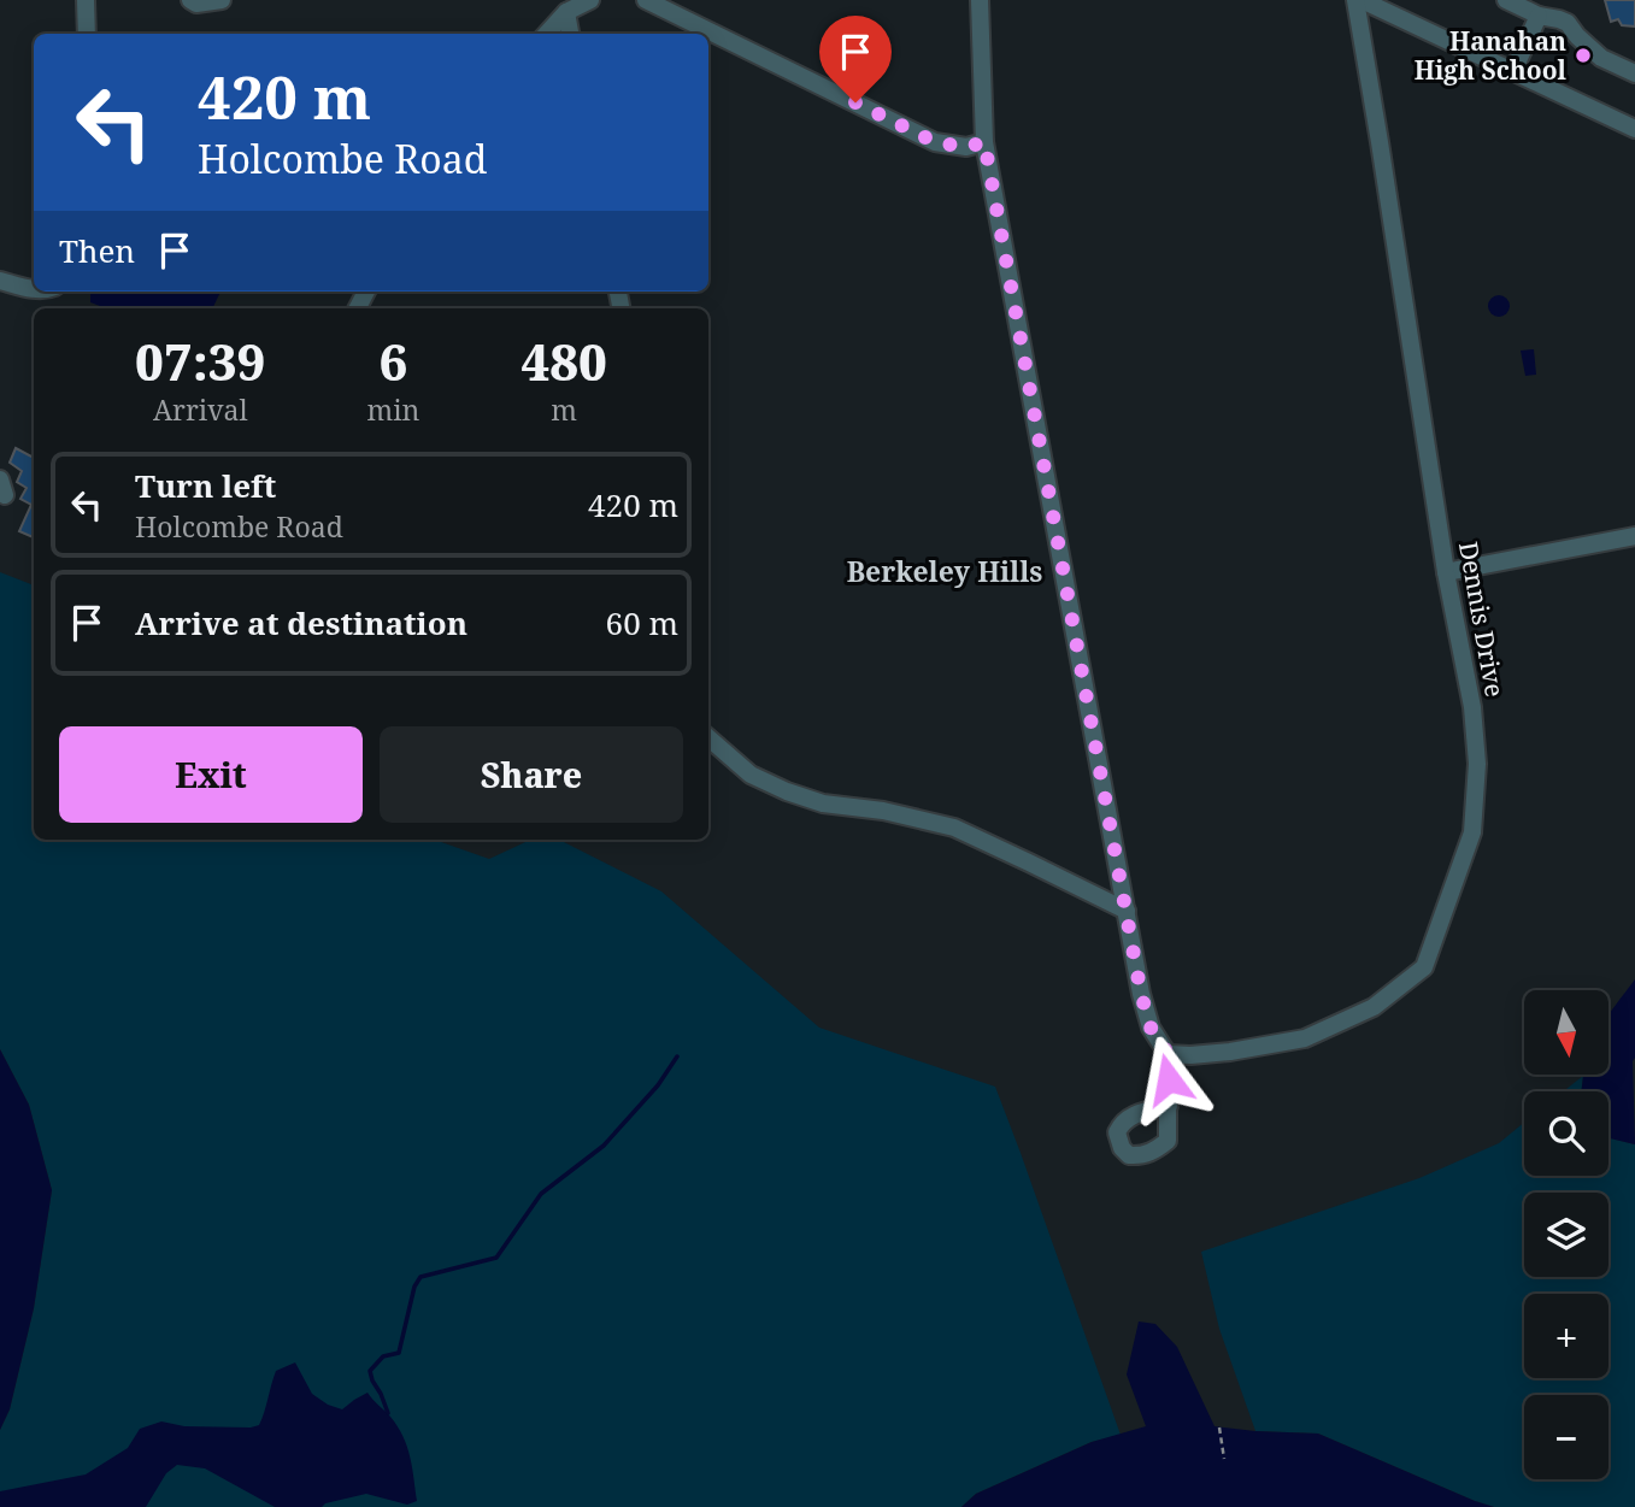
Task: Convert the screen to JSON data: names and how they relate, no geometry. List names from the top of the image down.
{
  "streets": {
    "street": ["Dennis Drive"]
  },
  "districts": ["Berkeley Hills"],
  "places": ["Hanahan High School"],
  "north": "bottom",
  "page": {
    "turn": ["420 m", "Holcombe Road"],
    "then": "Then",
    "eta": [
      "07:39",
      "Arrival",
      "6",
      "min",
      "480",
      "m"
    ],
    "list": [
      {
        "name": "Turn left",
        "note": "Holcombe Road",
        "value": "420 m"
      },
      {
        "name": "Arrive at destination",
        "value": "60 m"
      }
    ],
    "buttons": ["Exit", "Share"],
    "map_buttons": ["+", "−"]
  }
}
